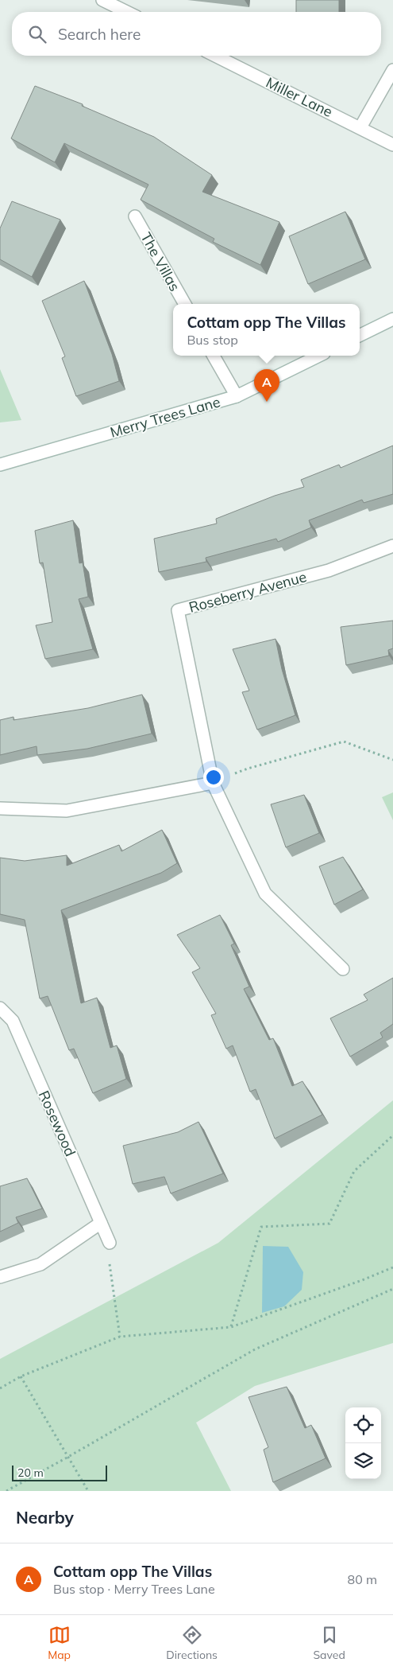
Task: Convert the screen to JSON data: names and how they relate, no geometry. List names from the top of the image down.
{
  "streets": {
    "street": [
      "Miller Lane",
      "The Villas",
      "Merry Trees Lane",
      "Roseberry Avenue",
      "Rosewood"
    ]
  },
  "scale_bar": "20 m",
  "page": {
    "search": "Search here",
    "popup": ["Cottam opp The Villas", "Bus stop"],
    "pins": "A",
    "scale": "20 m",
    "heading": "Nearby",
    "list": [
      {
        "mark": "A",
        "name": "Cottam opp The Villas",
        "note": "Bus stop · Merry Trees Lane",
        "value": "80 m"
      }
    ],
    "nav": ["Map", "Directions", "Saved"]
  }
}
